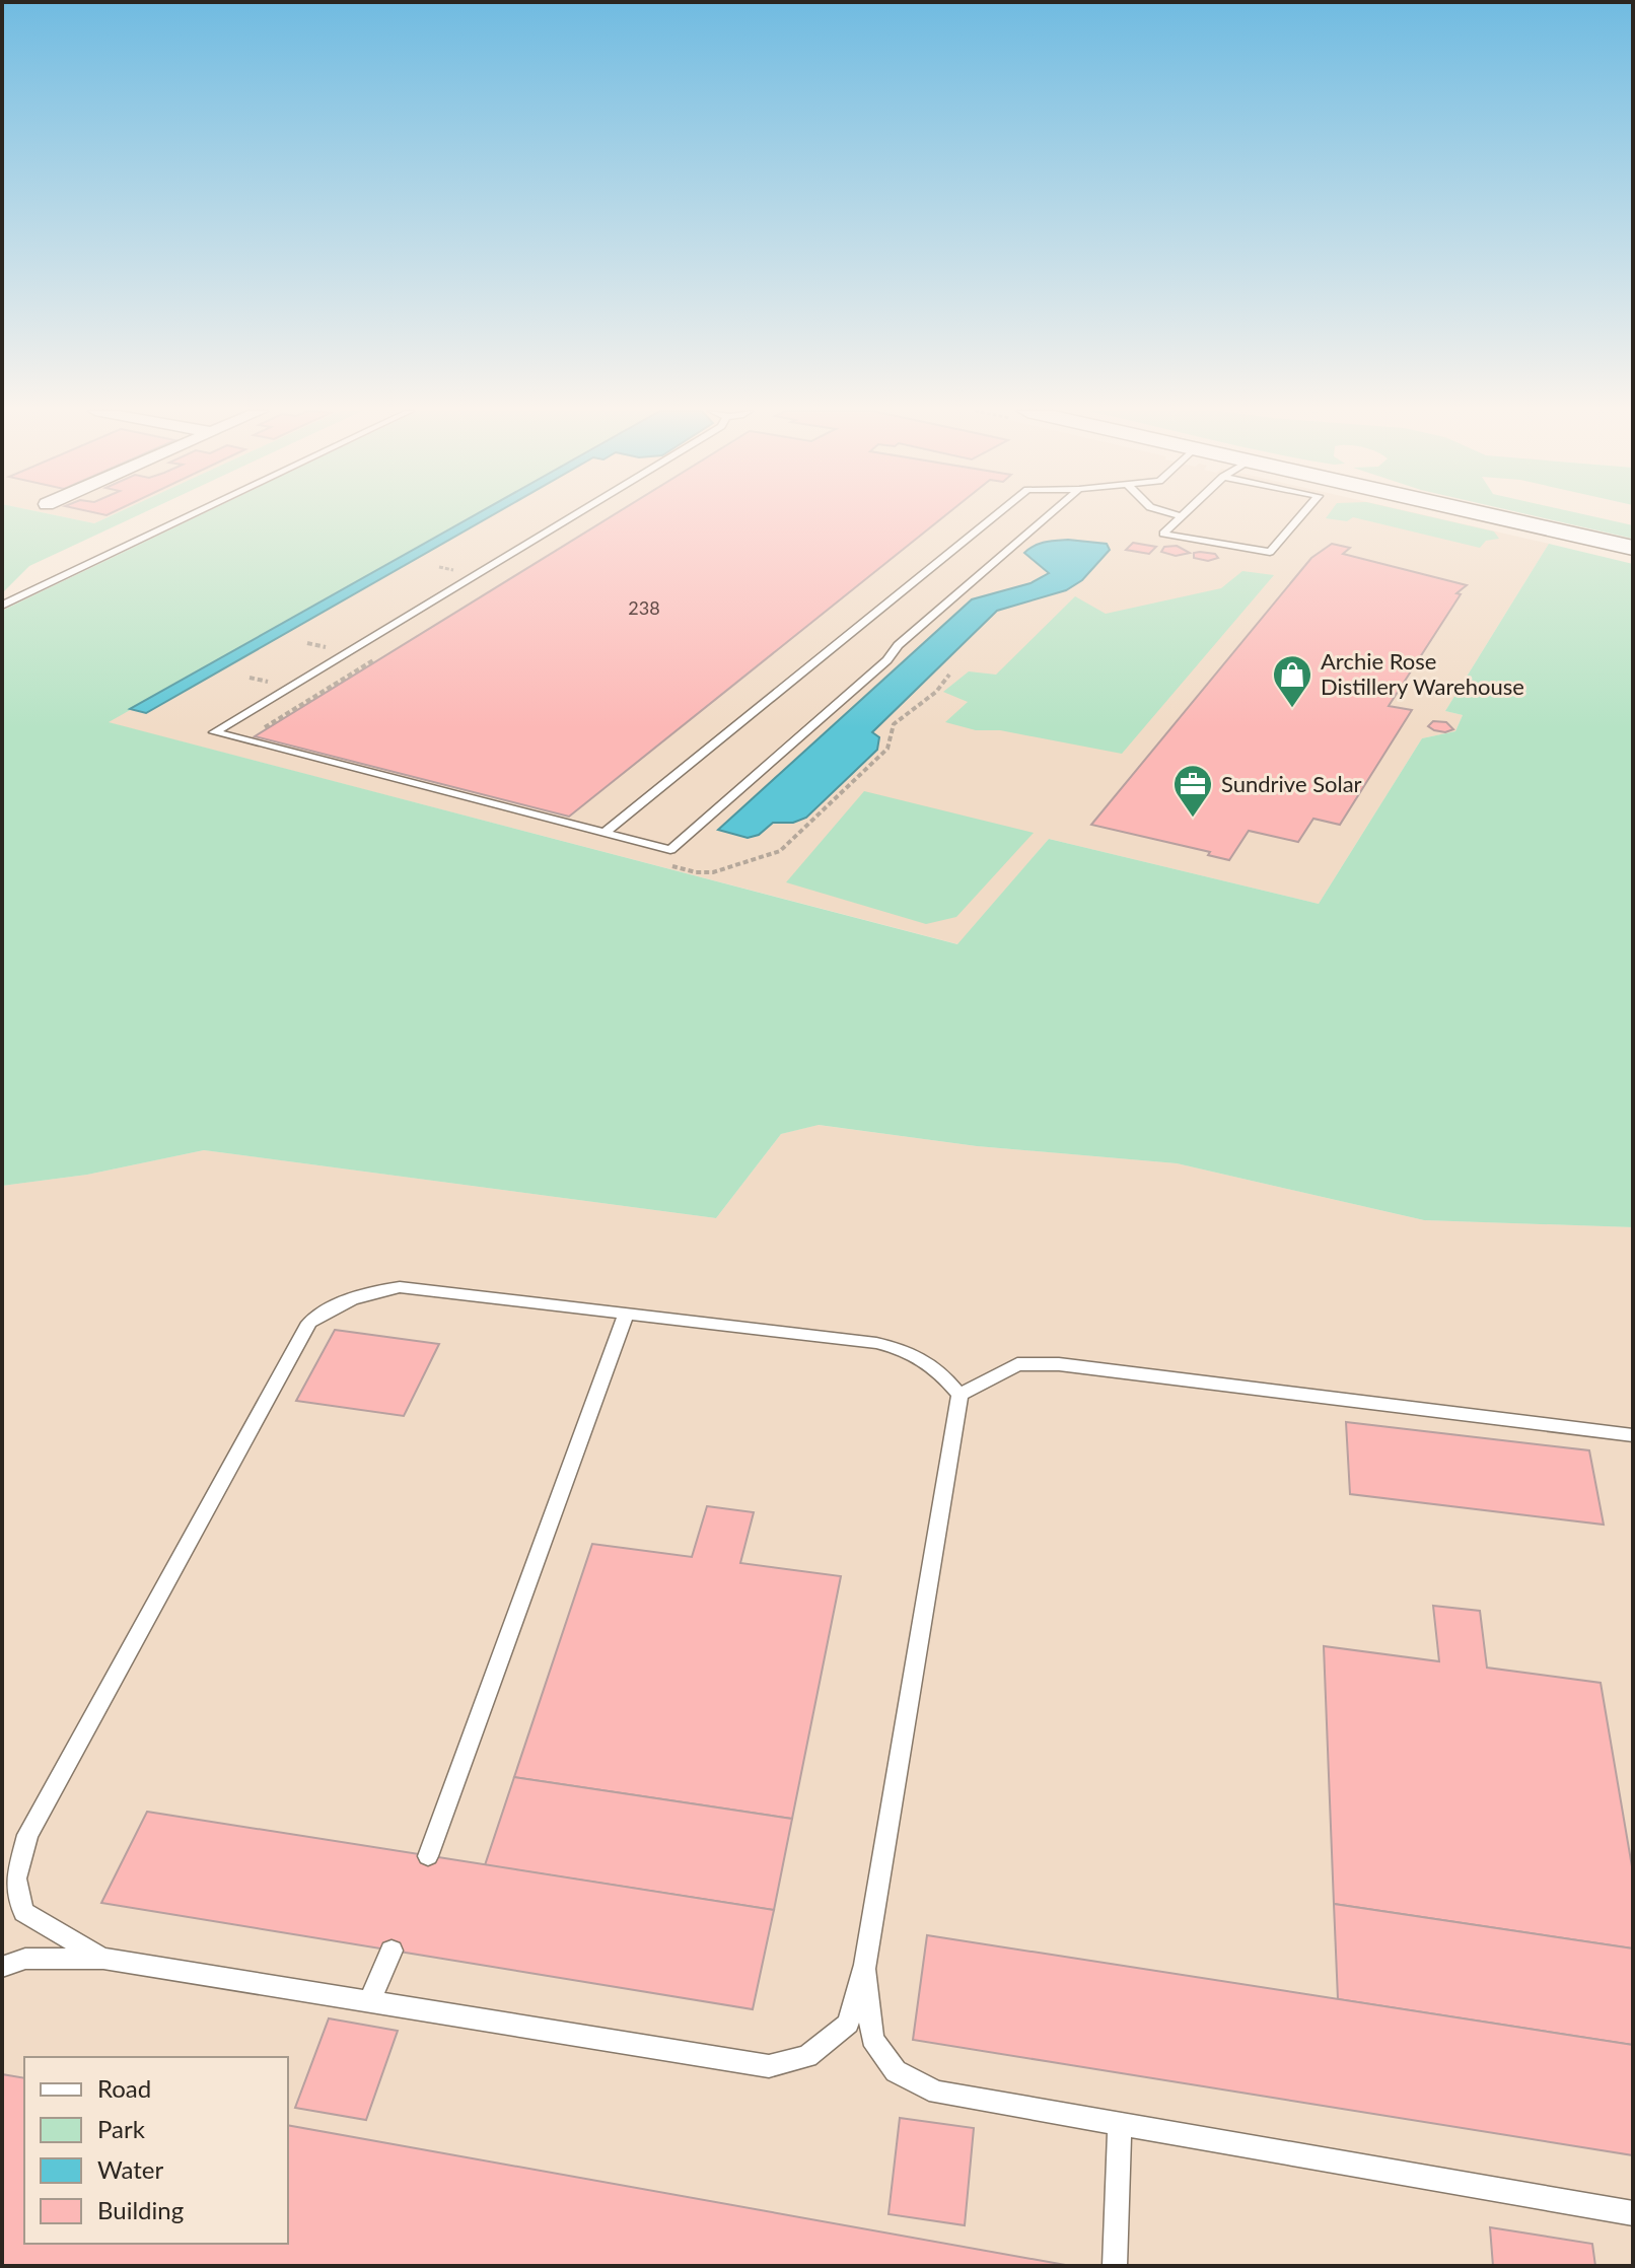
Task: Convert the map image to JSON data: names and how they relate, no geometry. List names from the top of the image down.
{
  "places": {
    "shop": ["Archie Rose Distillery Warehouse"],
    "office": ["Sundrive Solar"]
  },
  "house_numbers": ["238"],
  "legend": [
    "Road",
    "Park",
    "Water",
    "Building"
  ]
}
